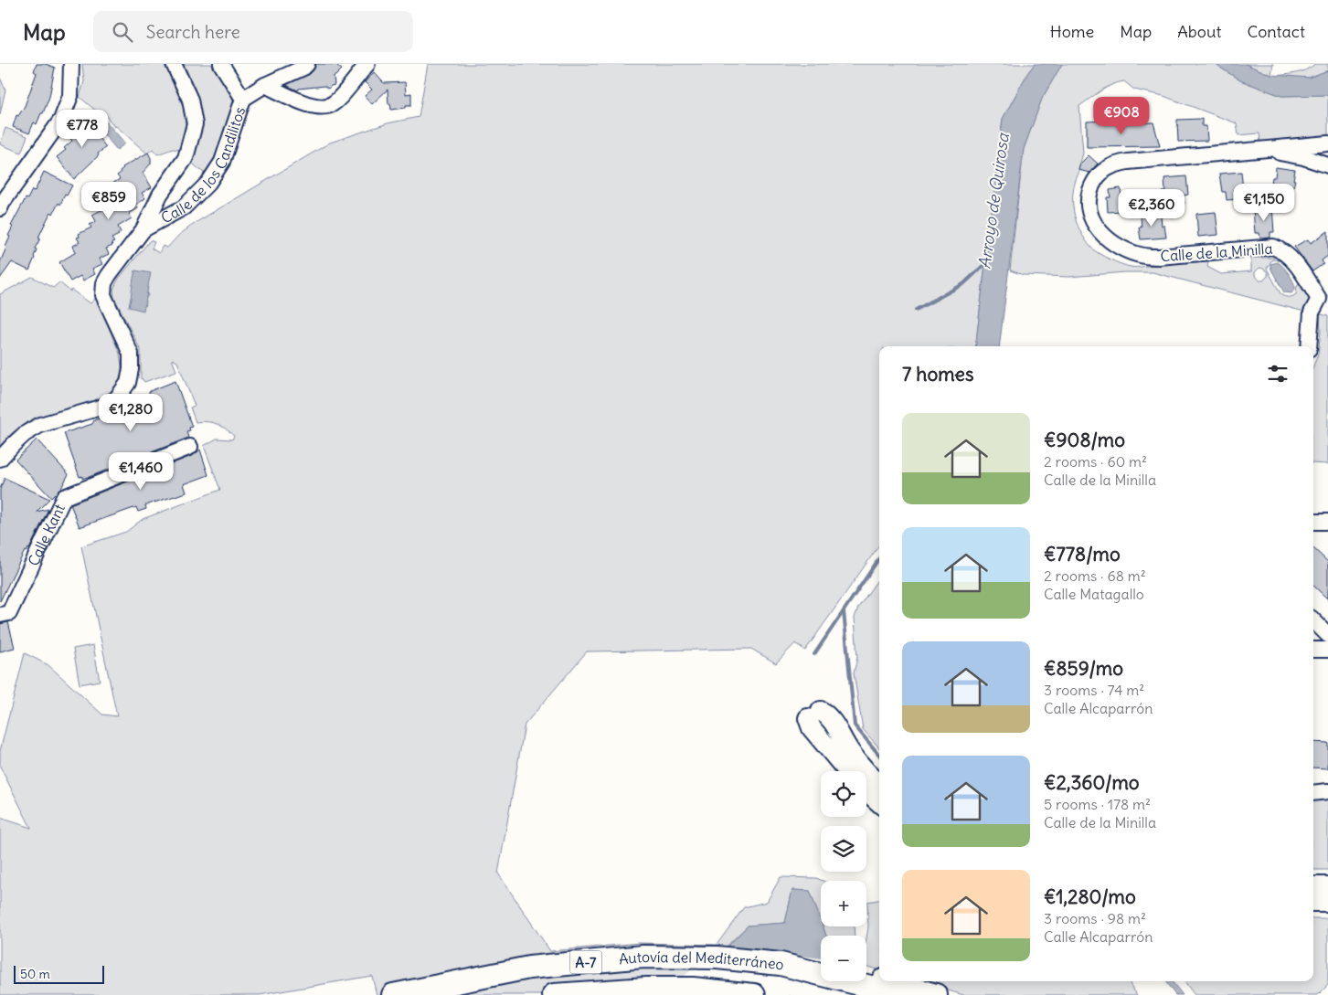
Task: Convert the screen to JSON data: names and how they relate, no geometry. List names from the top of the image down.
{
  "streets": {
    "highway": ["A-7", "Autovía del Mediterráneo"],
    "street": ["Calle de los Candilitos", "Calle de la Minilla", "Calle Kant"]
  },
  "water": ["Arroyo de Quirosa"],
  "scale_bar": "50 m",
  "page": {
    "header": "Map",
    "search": "Search here",
    "nav": [
      "Home",
      "Map",
      "About",
      "Contact"
    ],
    "price": [
      "€908",
      "€778",
      "€859",
      "€1,150",
      "€2,360",
      "€1,280",
      "€1,460"
    ],
    "heading": "7 homes",
    "list": [
      {
        "name": "€908/mo",
        "note": "2 rooms · 60 m² · Calle de la Minilla"
      },
      {
        "name": "€778/mo",
        "note": "2 rooms · 68 m² · Calle Matagallo"
      },
      {
        "name": "€859/mo",
        "note": "3 rooms · 74 m² · Calle Alcaparrón"
      },
      {
        "name": "€2,360/mo",
        "note": "5 rooms · 178 m² · Calle de la Minilla"
      },
      {
        "name": "€1,280/mo",
        "note": "3 rooms · 98 m² · Calle Alcaparrón"
      }
    ],
    "map_buttons": ["+", "−"],
    "scale": "50 m"
  }
}
